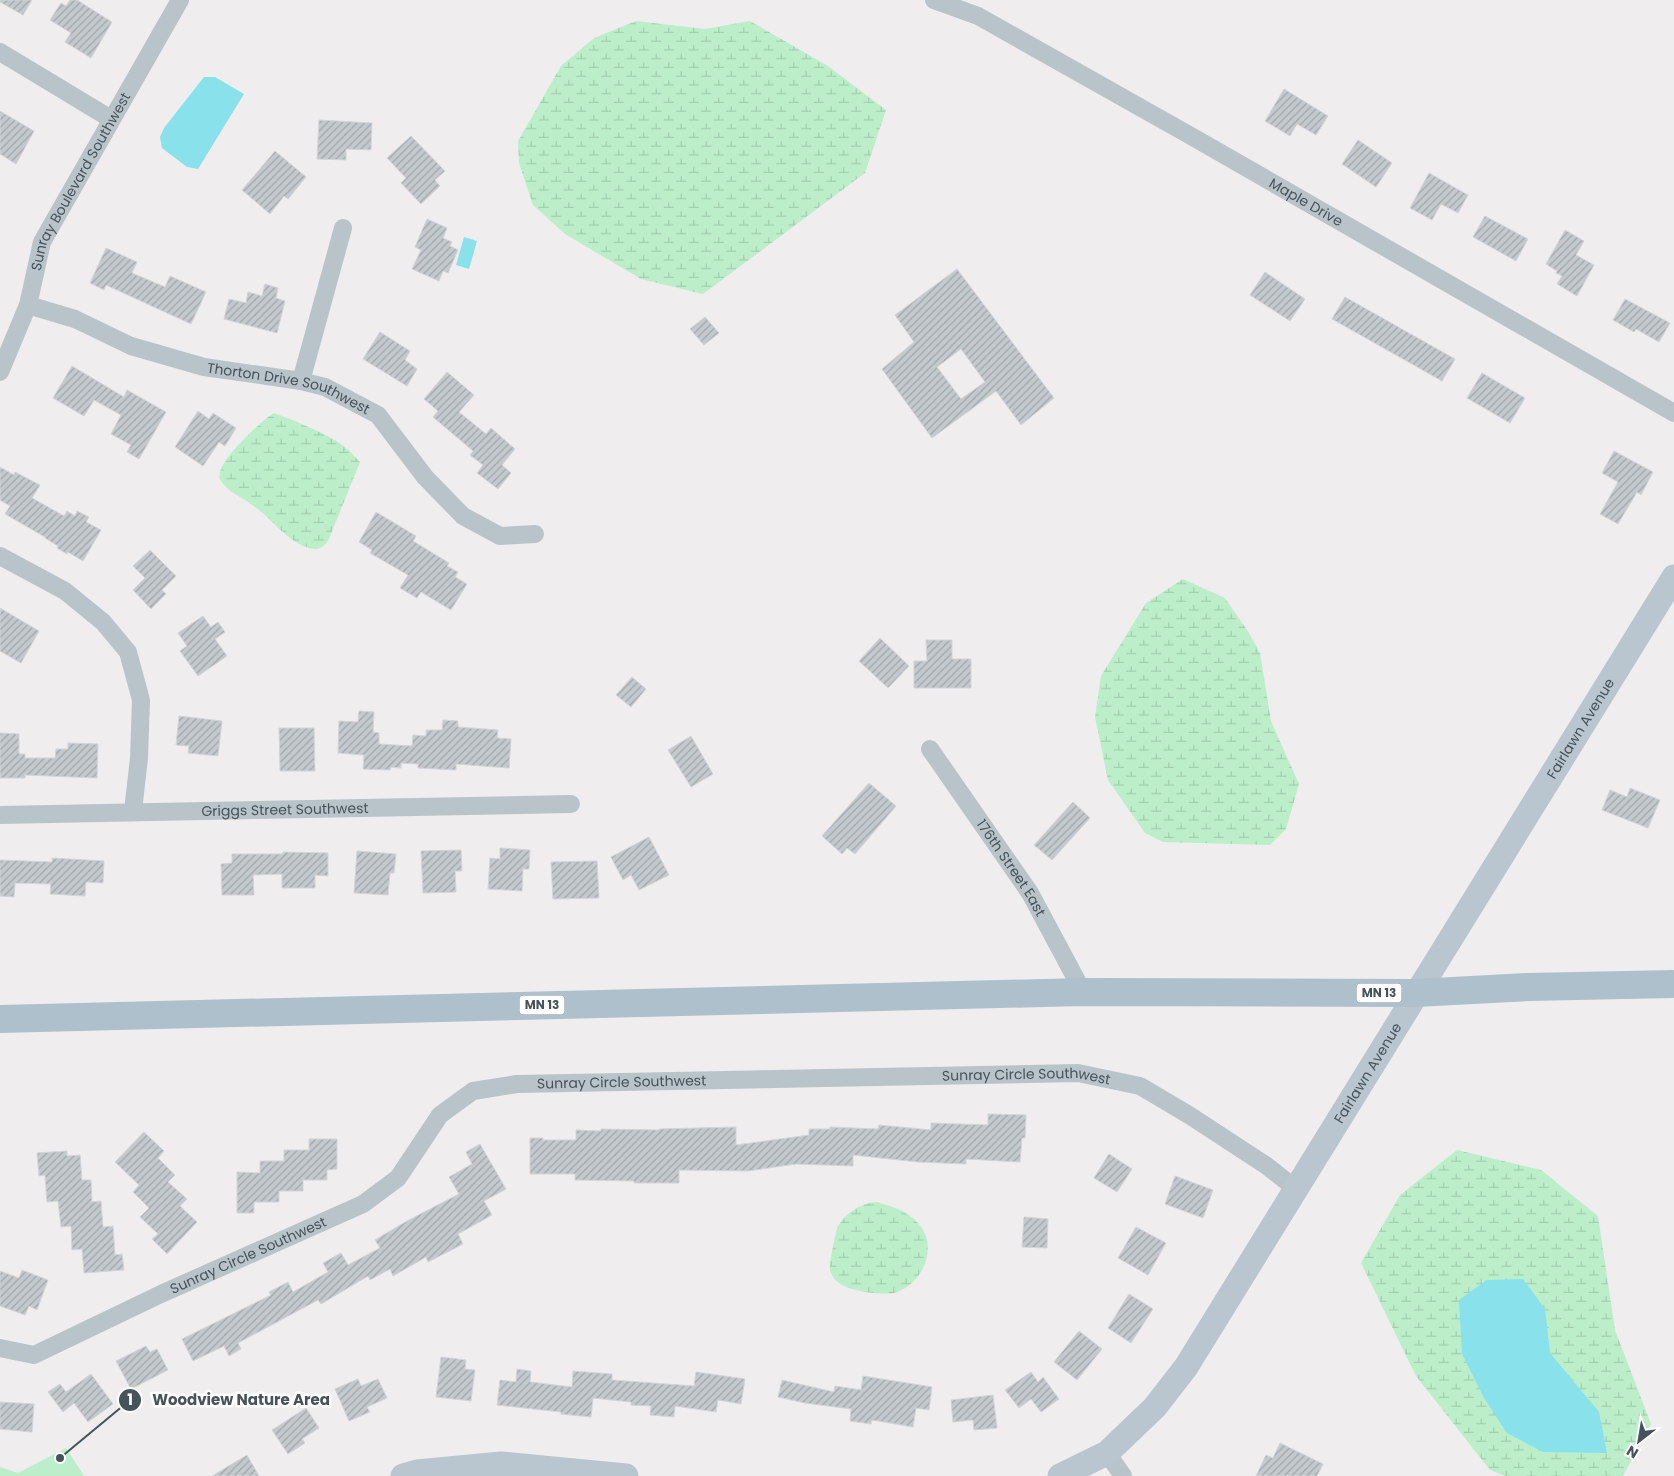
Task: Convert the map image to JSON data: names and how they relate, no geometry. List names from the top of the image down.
{
  "streets": {
    "main road": ["MN 13"],
    "street": [
      "Sunray Boulevard Southwest",
      "Maple Drive",
      "Thorton Drive Southwest",
      "Fairlawn Avenue",
      "Griggs Street Southwest",
      "176th Street East",
      "Sunray Circle Southwest"
    ]
  },
  "crossings": [
    ["Sunray Boulevard Southwest", "Thorton Drive Southwest"],
    ["Fairlawn Avenue", "MN 13"],
    ["Fairlawn Avenue", "Sunray Circle Southwest"],
    ["176th Street East", "MN 13"]
  ],
  "places": ["Woodview Nature Area"],
  "north": "bottom left"
}
